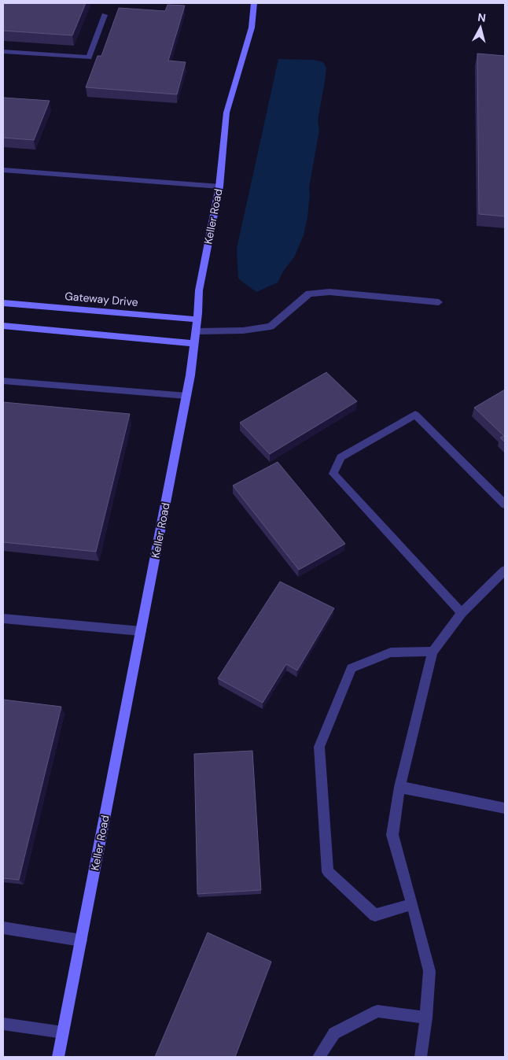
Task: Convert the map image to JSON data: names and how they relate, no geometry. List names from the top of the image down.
{
  "streets": {
    "street": ["Keller Road", "Gateway Drive"]
  },
  "crossings": [
    ["Keller Road", "Gateway Drive"]
  ],
  "north": "top"
}
